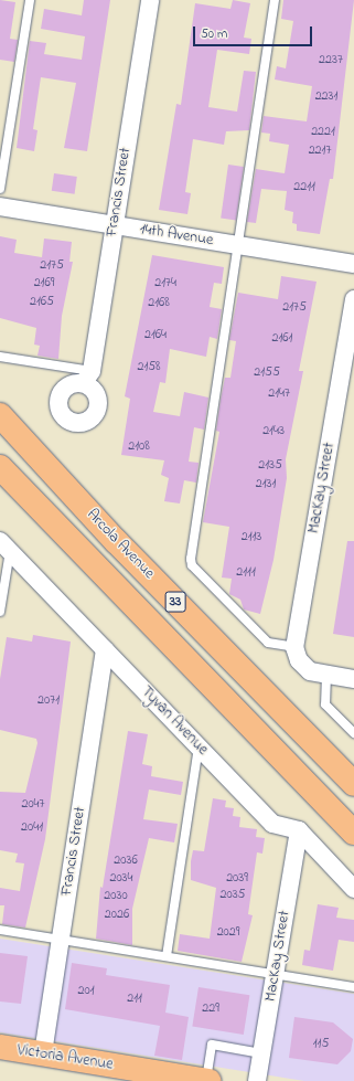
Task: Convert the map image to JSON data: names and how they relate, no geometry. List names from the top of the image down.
{
  "streets": {
    "main road": ["Arcola Avenue", "33", "Victoria Avenue"],
    "street": [
      "Francis Street",
      "14th Avenue",
      "MacKay Street",
      "Tyvan Avenue"
    ]
  },
  "crossings": [
    ["Francis Street", "14th Avenue"],
    ["Francis Street", "Tyvan Avenue"],
    ["Francis Street", "Victoria Avenue"],
    ["MacKay Street", "Tyvan Avenue"]
  ],
  "house_numbers": [
    "2237",
    "2231",
    "2221",
    "2217",
    "2211",
    "2175",
    "2169",
    "2174",
    "2165",
    "2168",
    "2175",
    "2164",
    "2161",
    "2158",
    "2155",
    "2147",
    "2143",
    "2108",
    "2135",
    "2131",
    "2113",
    "2111",
    "2071",
    "2047",
    "2041",
    "2036",
    "2034",
    "2039",
    "2035",
    "2030",
    "2026",
    "2029",
    "201",
    "211",
    "229",
    "115"
  ],
  "scale_bar": "50 m"
}
